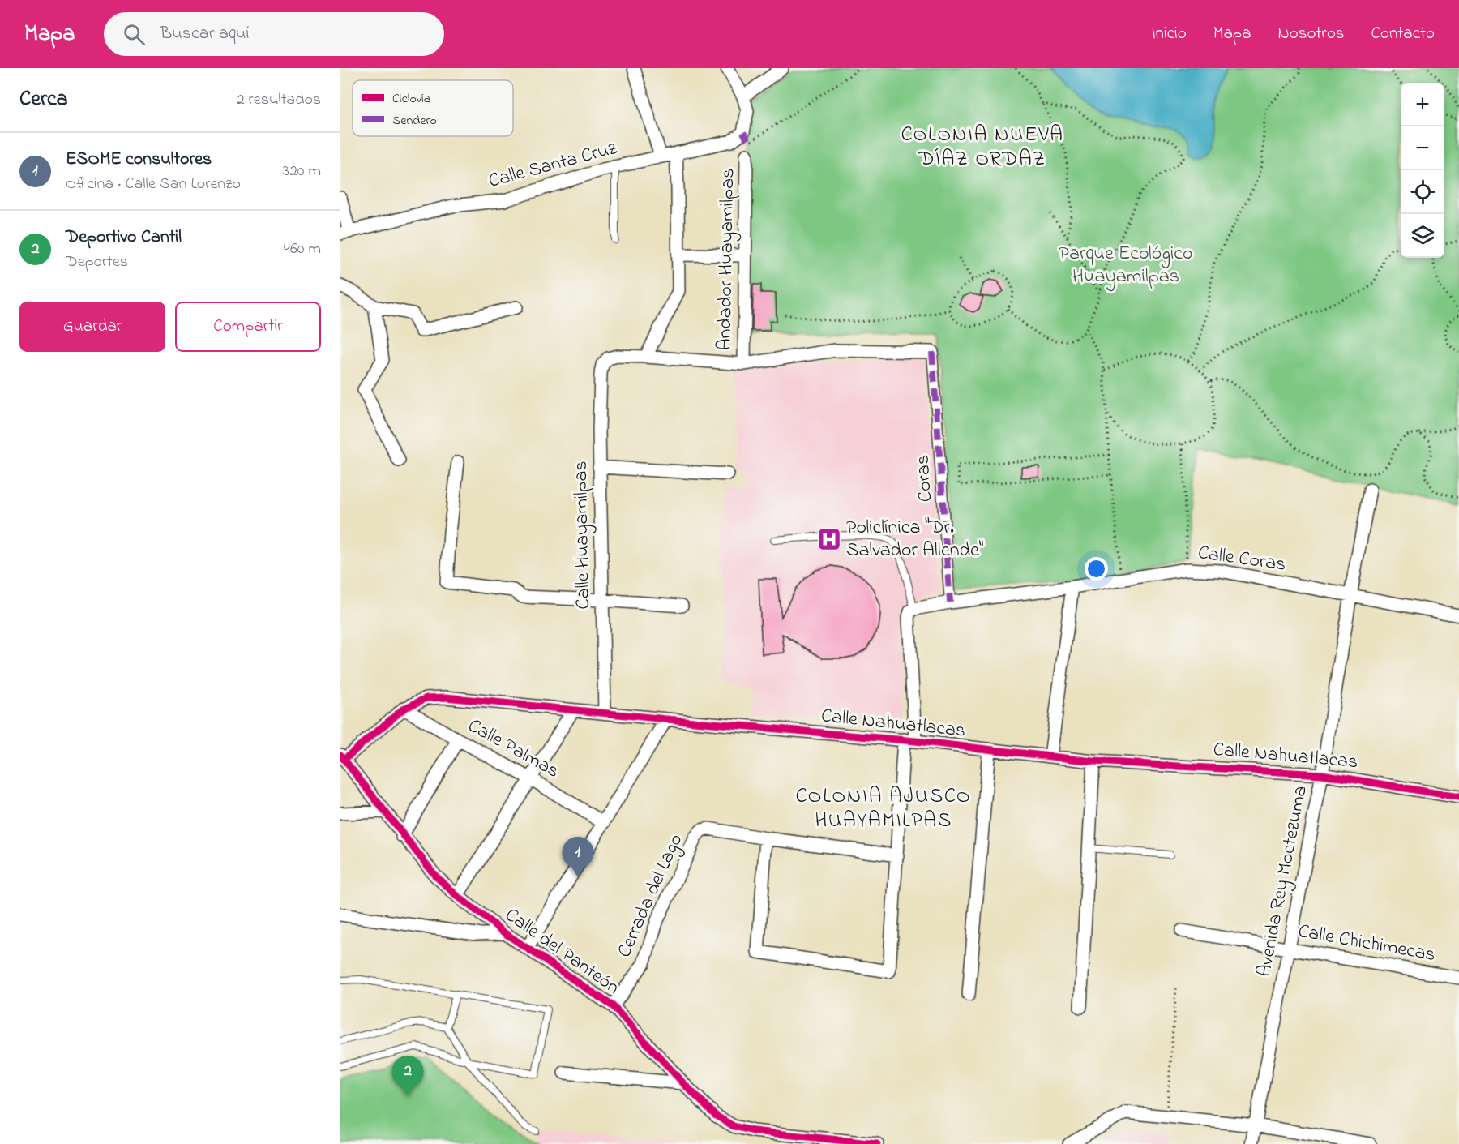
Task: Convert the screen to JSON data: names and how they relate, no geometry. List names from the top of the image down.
{
  "streets": {
    "street": [
      "Calle Santa Cruz",
      "Andador Huayamilpas",
      "Coras",
      "Calle Huayamilpas",
      "Calle Coras",
      "Calle Nahuatlacas",
      "Calle Palmas",
      "Avenida Rey Moctezuma",
      "Cerrada del Lago",
      "Calle Chichimecas",
      "Calle del Panteón"
    ]
  },
  "crossings": [
    ["Coras", "Calle Coras"],
    ["Calle Huayamilpas", "Calle Nahuatlacas"],
    ["Calle Coras", "Avenida Rey Moctezuma"],
    ["Calle Nahuatlacas", "Calle Palmas"],
    ["Calle Nahuatlacas", "Avenida Rey Moctezuma"],
    ["Calle Nahuatlacas", "Calle del Panteón"],
    ["Avenida Rey Moctezuma", "Calle Chichimecas"],
    ["Cerrada del Lago", "Calle del Panteón"]
  ],
  "districts": ["COLONIA NUEVA DÍAZ ORDAZ", "COLONIA AJUSCO HUAYAMILPAS"],
  "parks": ["Parque Ecológico Huayamilpas"],
  "places": {
    "hospital": ["Policlínica \"Dr. Salvador Allende\""]
  },
  "legend": ["Ciclovía", "Sendero"],
  "page": {
    "header": "Mapa",
    "search": "Buscar aquí",
    "nav": [
      "Inicio",
      "Mapa",
      "Nosotros",
      "Contacto"
    ],
    "heading": ["Cerca", "2 resultados"],
    "map_buttons": ["+", "−"],
    "list": [
      {
        "mark": "1",
        "name": "ESOME consultores",
        "note": "Oficina · Calle San Lorenzo",
        "value": "320 m"
      },
      {
        "mark": "2",
        "name": "Deportivo Cantil",
        "note": "Deportes",
        "value": "460 m"
      }
    ],
    "buttons": ["Guardar", "Compartir"],
    "pins": ["1", "2"]
  }
}
